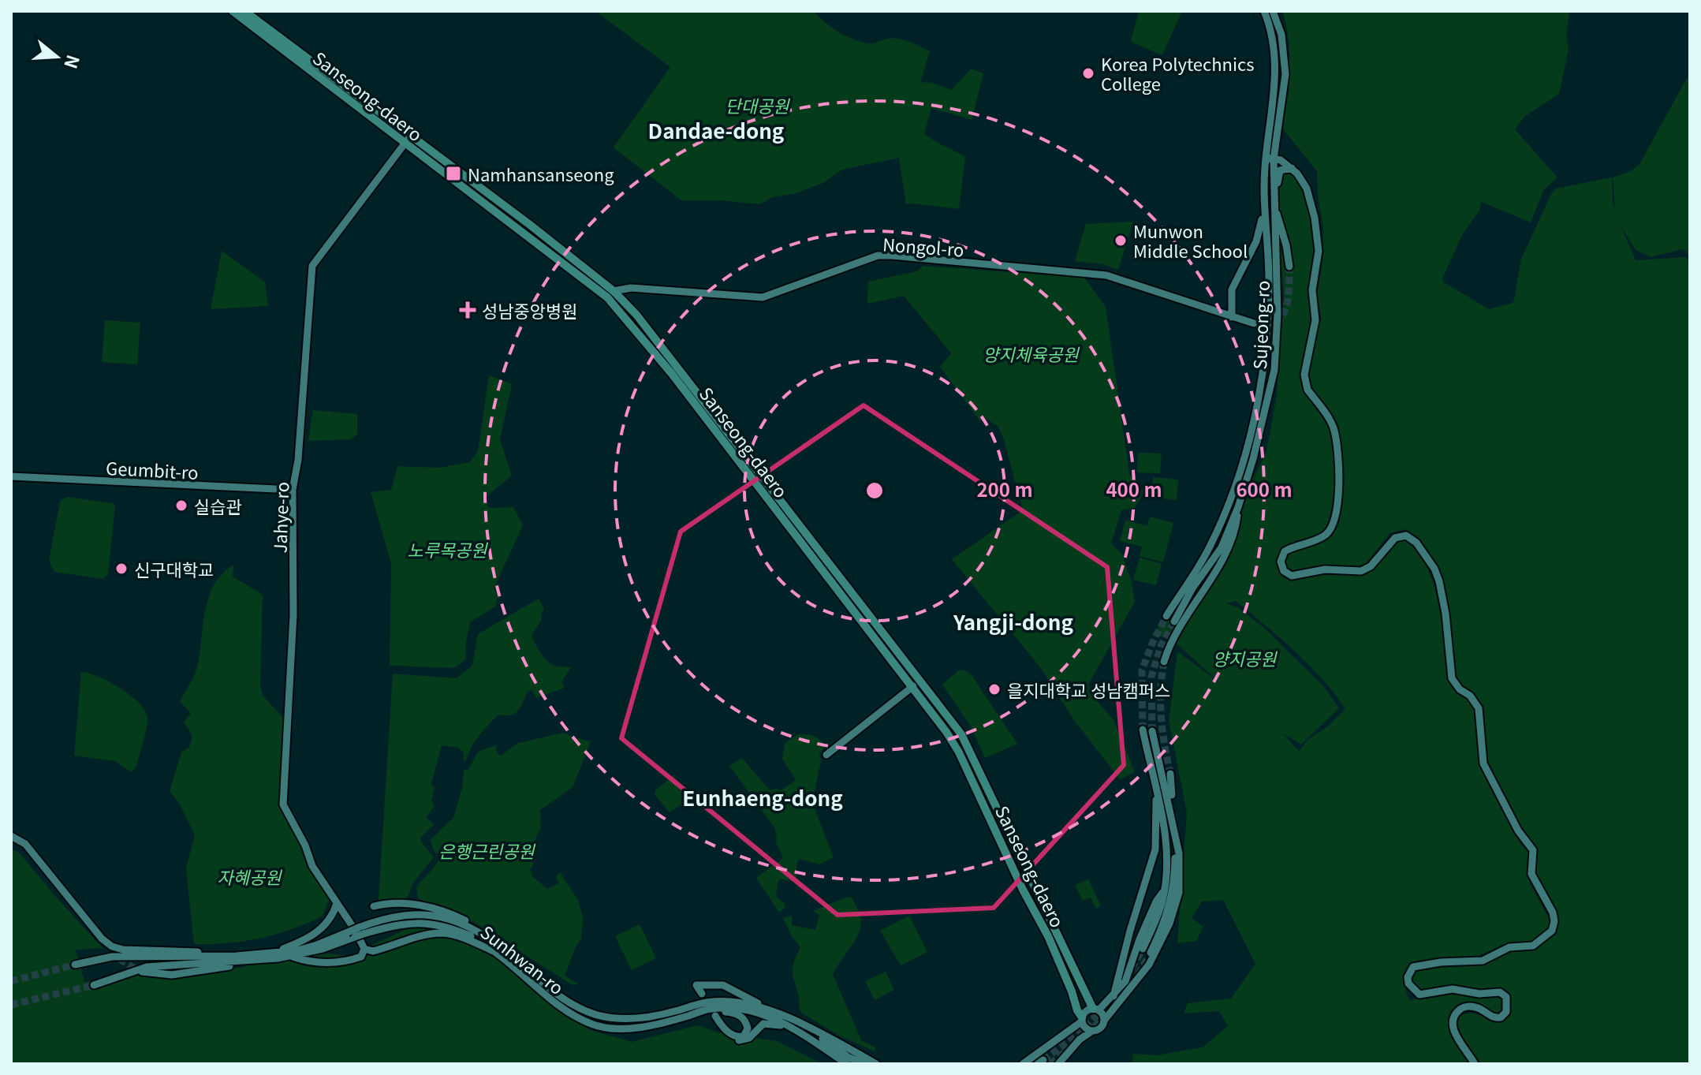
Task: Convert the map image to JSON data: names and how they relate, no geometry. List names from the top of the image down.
{
  "streets": {
    "main road": [
      "Sanseong-daero",
      "Nongol-ro",
      "Sujeong-ro",
      "Geumbit-ro",
      "Jahye-ro",
      "Sunhwan-ro"
    ]
  },
  "crossings": [
    ["Sanseong-daero", "Nongol-ro"],
    ["Sanseong-daero", "Jahye-ro"],
    ["Geumbit-ro", "Jahye-ro"]
  ],
  "districts": ["Dandae-dong", "Yangji-dong", "Eunhaeng-dong"],
  "parks": [
    "단대공원",
    "양지체육공원",
    "노루목공원",
    "양지공원",
    "은행근린공원",
    "자혜공원"
  ],
  "places": {
    "other": [
      "Korea Polytechnics College",
      "Munwon Middle School",
      "실습관",
      "신구대학교",
      "을지대학교 성남캠퍼스"
    ],
    "transit": ["Namhansanseong"],
    "health": ["성남중앙병원"]
  },
  "north": "right",
  "rings": ["200 m", "400 m", "600 m"]
}
